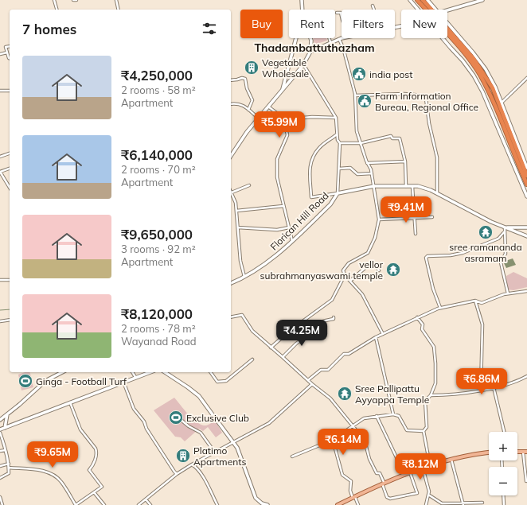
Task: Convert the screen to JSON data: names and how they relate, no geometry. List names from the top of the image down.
{
  "streets": {
    "street": ["Florican Hill Road"]
  },
  "districts": ["Thadambattuthazham"],
  "places": {
    "building": ["Vegetable Wholesale", "Platimo Apartments"],
    "public building": ["india post", "Farm Information Bureau, Regional Office"],
    "temple": ["sree ramananda asramam", "vellor subrahmanyaswami temple", "Sree Pallipattu Ayyappa Temple"],
    "sports": ["Ginga - Football Turf", "Exclusive Club"]
  },
  "page": {
    "chip": [
      "Buy",
      "Rent",
      "Filters",
      "New"
    ],
    "heading": "7 homes",
    "list": [
      {
        "name": "₹4,250,000",
        "note": "2 rooms · 58 m² · Apartment"
      },
      {
        "name": "₹6,140,000",
        "note": "2 rooms · 70 m² · Apartment"
      },
      {
        "name": "₹9,650,000",
        "note": "3 rooms · 92 m² · Apartment"
      },
      {
        "name": "₹8,120,000",
        "note": "2 rooms · 78 m² · Wayanad Road"
      }
    ],
    "price": [
      "₹5.99M",
      "₹9.41M",
      "₹4.25M",
      "₹6.86M",
      "₹6.14M",
      "₹9.65M",
      "₹8.12M"
    ],
    "map_buttons": ["+", "−"]
  }
}
